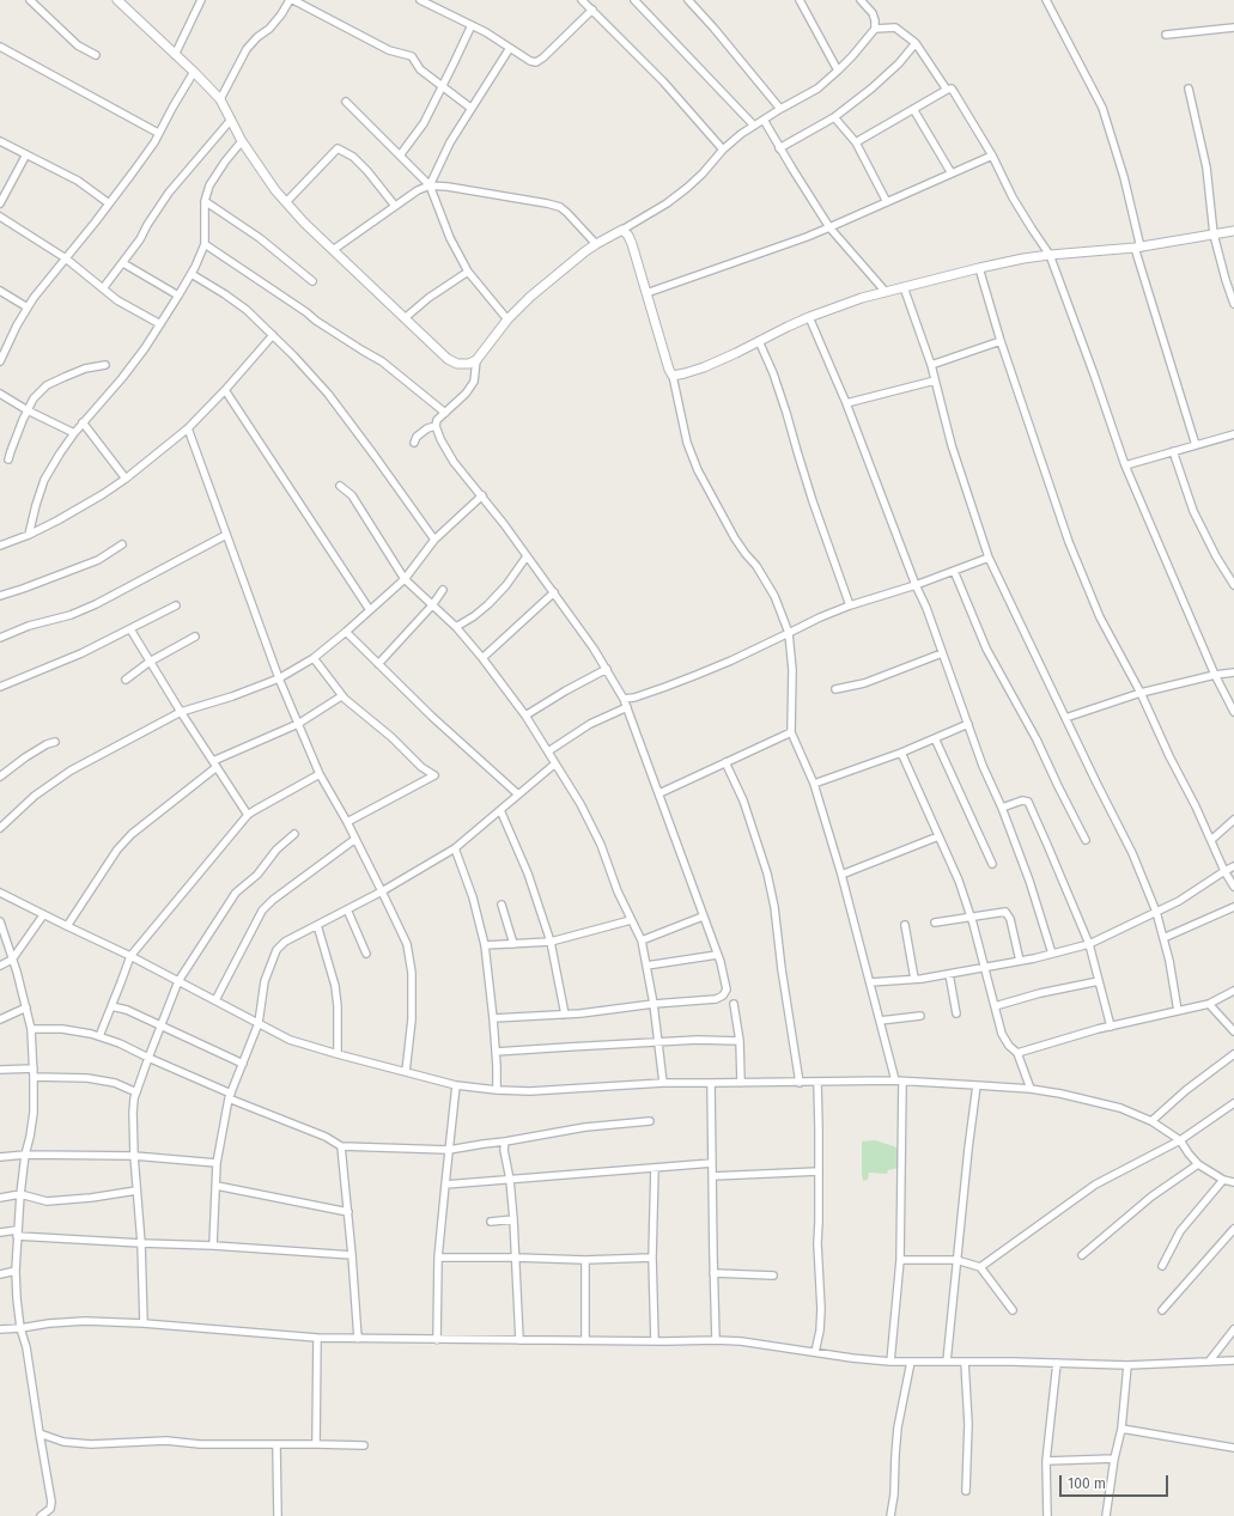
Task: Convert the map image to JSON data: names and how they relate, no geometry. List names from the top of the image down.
{
  "scale_bar": "100 m"
}
